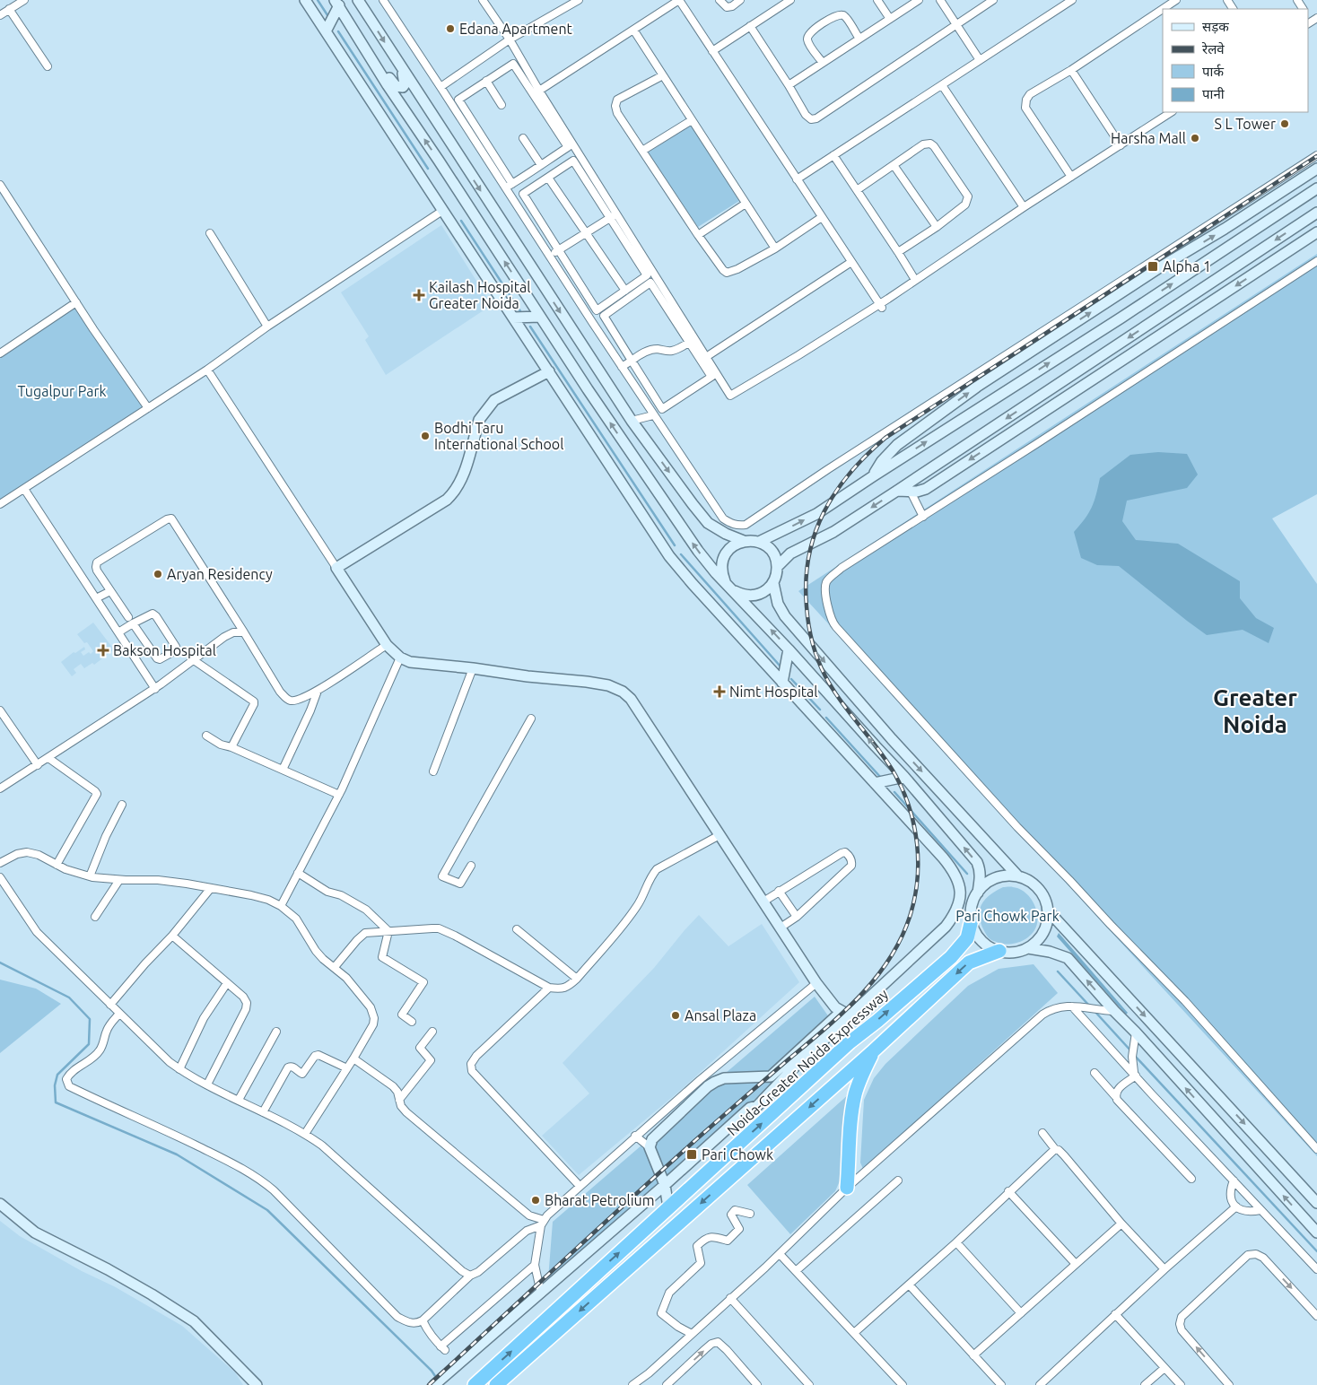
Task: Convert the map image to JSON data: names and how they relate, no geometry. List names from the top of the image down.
{
  "streets": {
    "highway": ["Noida-Greater Noida Expressway"]
  },
  "districts": ["Greater Noida"],
  "parks": ["Tugalpur Park", "Pari Chowk Park"],
  "places": {
    "other": [
      "Edana Apartment",
      "S L Tower",
      "Harsha Mall",
      "Bodhi Taru International School",
      "Aryan Residency",
      "Ansal Plaza",
      "Bharat Petrolium"
    ],
    "transit": ["Alpha 1", "Pari Chowk"],
    "health": ["Kailash Hospital Greater Noida", "Bakson Hospital", "Nimt Hospital"]
  },
  "legend": [
    "सड़क",
    "रेलवे",
    "पार्क",
    "पानी"
  ]
}
